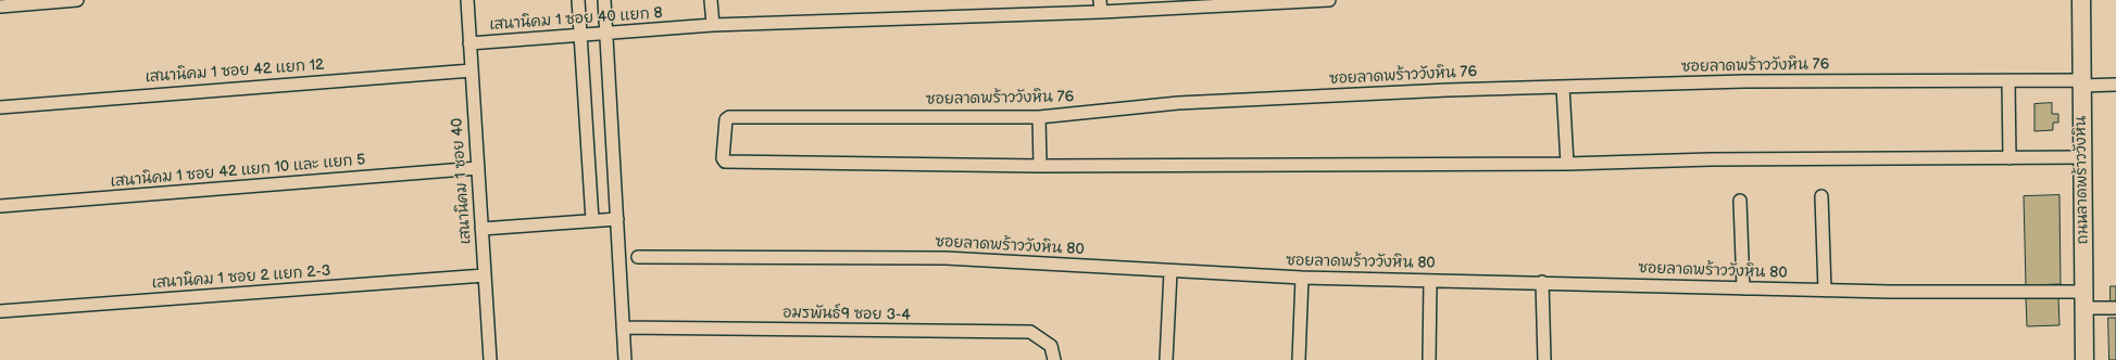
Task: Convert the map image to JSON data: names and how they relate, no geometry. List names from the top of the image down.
{
  "streets": {
    "main road": ["ถนนลาดพร้าววังหิน"],
    "street": [
      "เสนานิคม 1 ซอย 40 แยก 8",
      "ซอยลาดพร้าววังหิน 76",
      "เสนานิคม 1 ซอย 42 แยก 12",
      "เสนานิคม 1 ซอย 42 แยก 10 และ แยก 5",
      "เสนานิคม 1 ซอย 40",
      "ซอยลาดพร้าววังหิน 80",
      "เสนานิคม 1 ซอย 2 แยก 2-3",
      "อมรพันธ์9 ซอย 3-4"
    ]
  },
  "crossings": [
    ["เสนานิคม 1 ซอย 40 แยก 8", "เสนานิคม 1 ซอย 40"],
    ["ซอยลาดพร้าววังหิน 76", "ถนนลาดพร้าววังหิน"],
    ["เสนานิคม 1 ซอย 42 แยก 12", "เสนานิคม 1 ซอย 40"],
    ["เสนานิคม 1 ซอย 42 แยก 10 และ แยก 5", "เสนานิคม 1 ซอย 40"],
    ["ถนนลาดพร้าววังหิน", "ซอยลาดพร้าววังหิน 80"],
    ["เสนานิคม 1 ซอย 40", "เสนานิคม 1 ซอย 2 แยก 2-3"]
  ]
}
